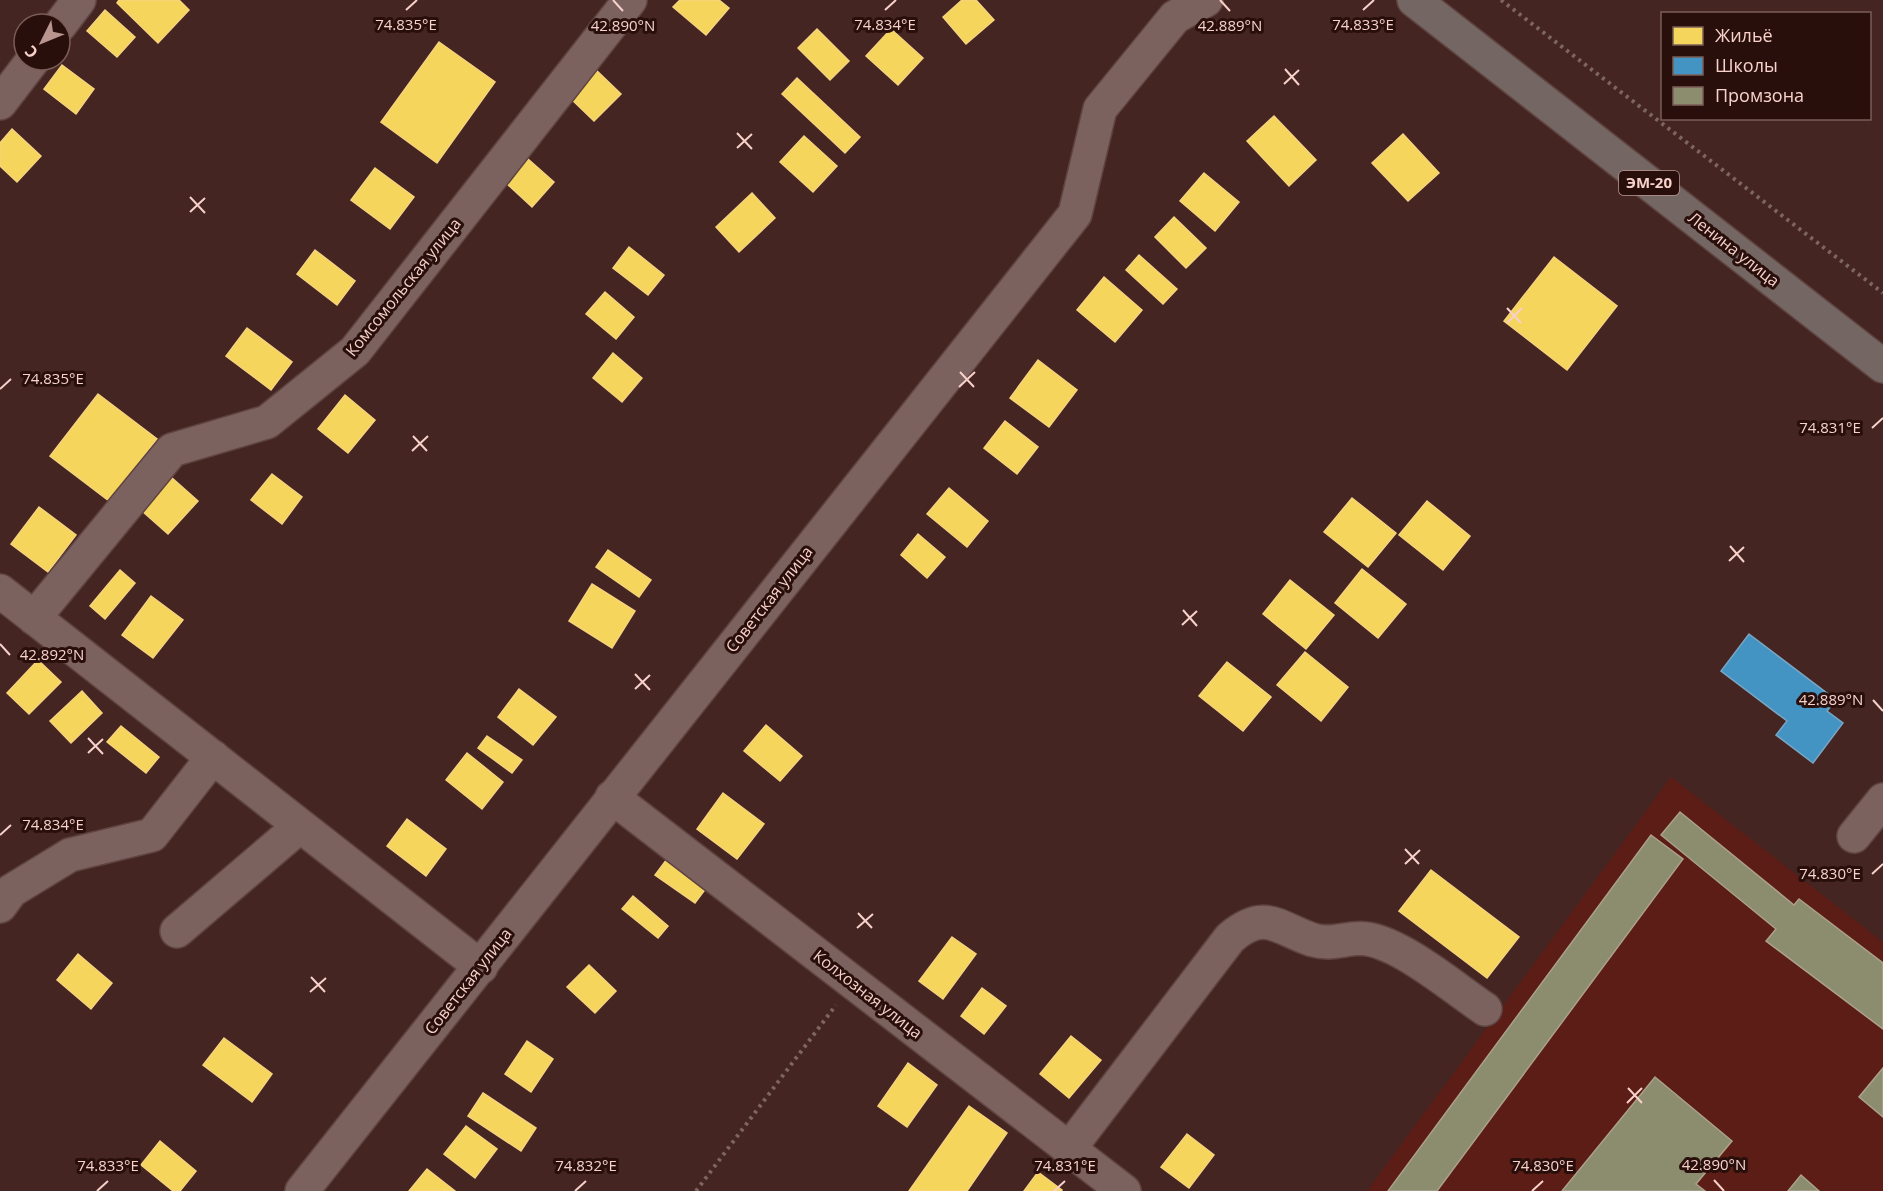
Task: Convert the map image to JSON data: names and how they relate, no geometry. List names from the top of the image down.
{
  "streets": {
    "main road": ["ЭМ-20", "Ленина улица"],
    "street": ["Комсомольская улица", "Советская улица", "Колхозная улица"]
  },
  "crossings": [
    ["Советская улица", "Колхозная улица"]
  ],
  "legend": ["Жильё", "Школы", "Промзона"],
  "north": "bottom left",
  "coordinates": [
    "74.835°E",
    "74.834°E",
    "74.833°E",
    "42.890°N",
    "42.889°N",
    "74.831°E",
    "42.892°N",
    "74.830°E",
    "74.832°E"
  ]
}
